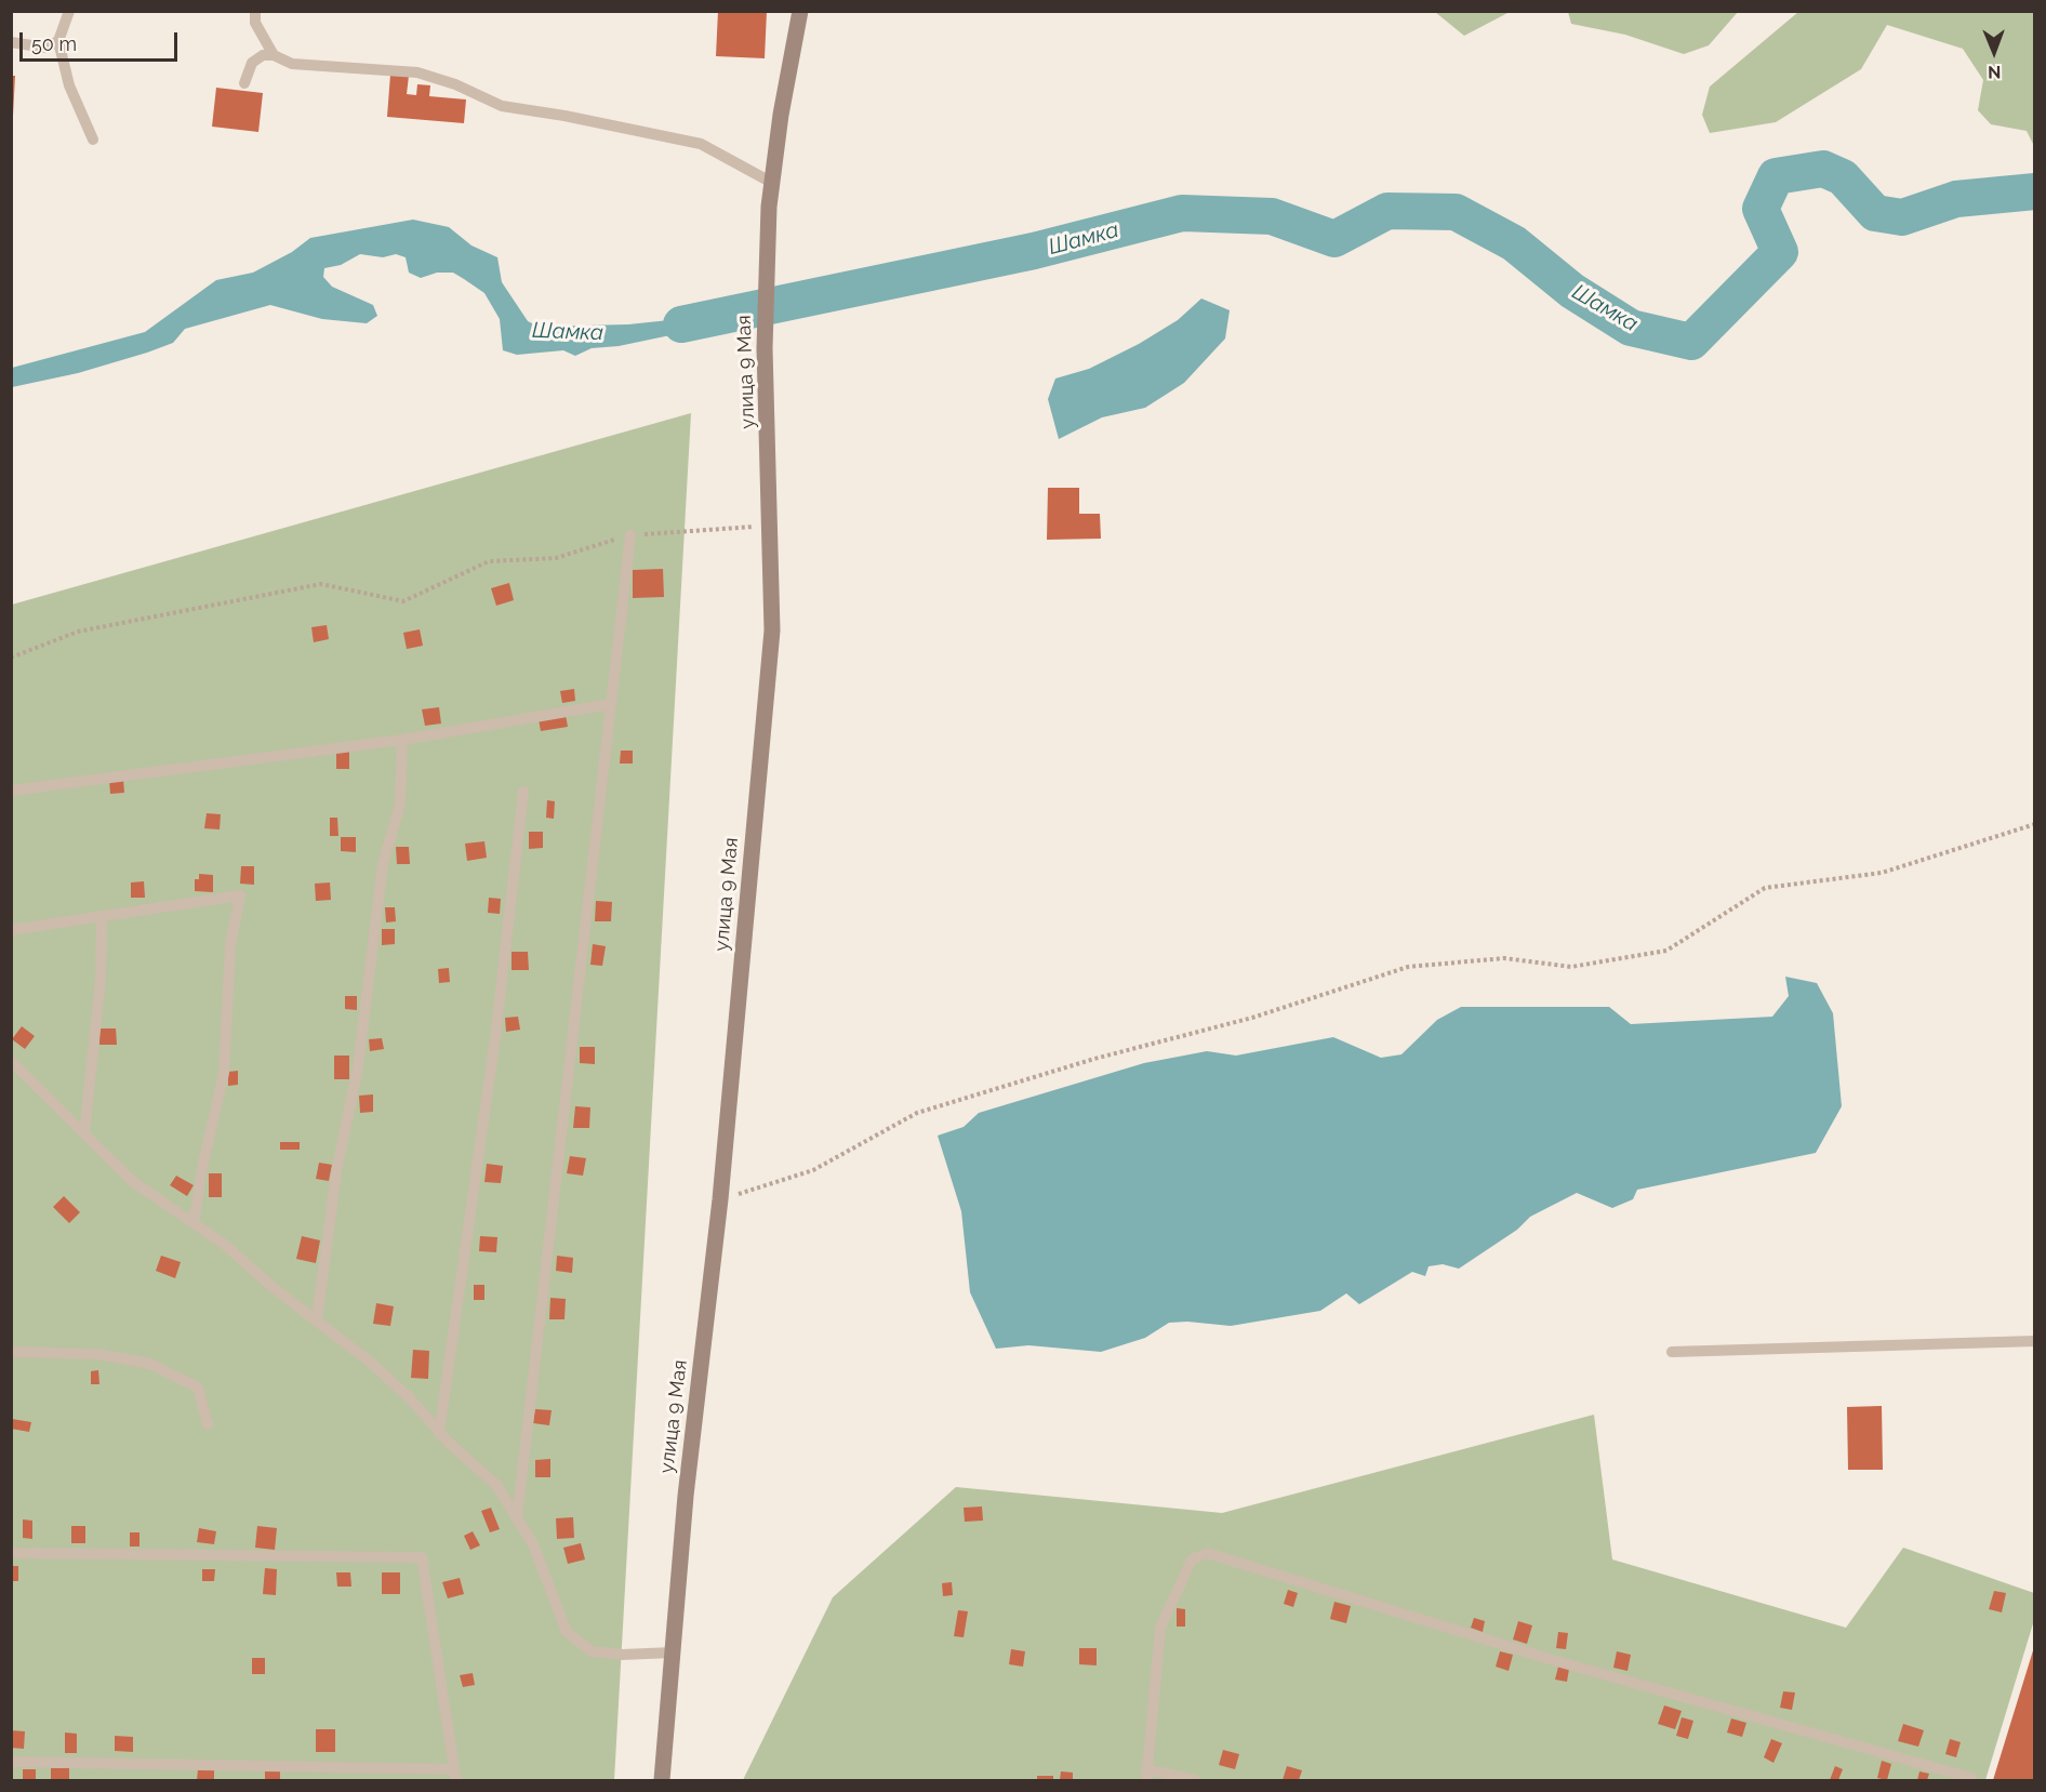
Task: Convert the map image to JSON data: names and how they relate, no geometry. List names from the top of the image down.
{
  "streets": {
    "main road": ["улица 9 Мая"]
  },
  "water": ["Шамка"],
  "scale_bar": "50 m",
  "north": "bottom"
}
